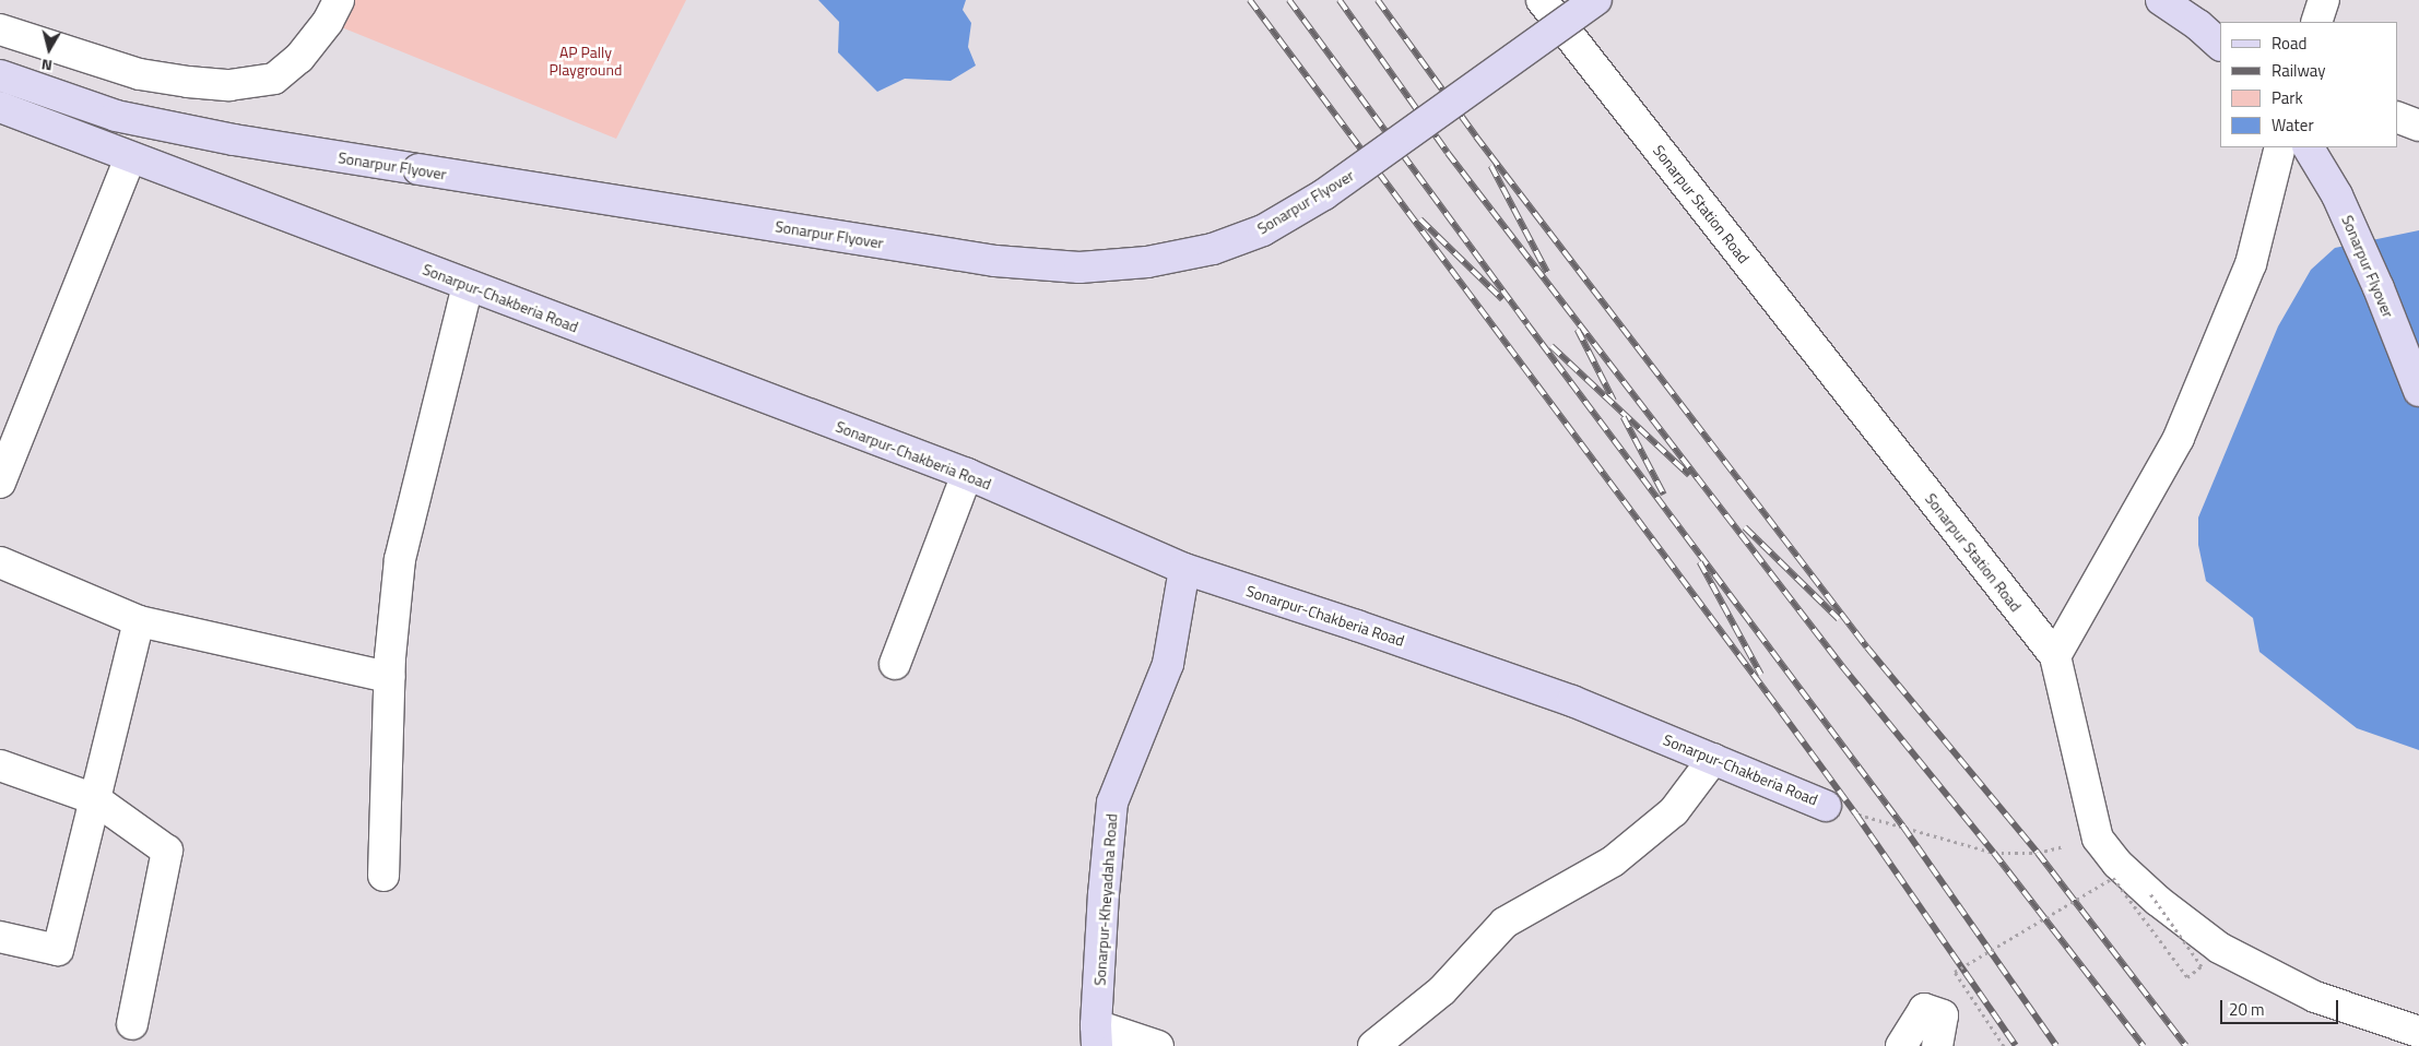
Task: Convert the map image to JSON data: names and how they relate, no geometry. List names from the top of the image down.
{
  "streets": {
    "main road": ["Sonarpur Flyover", "Sonarpur-Chakberia Road", "Sonarpur-Kheyadaha Road"],
    "street": ["Sonarpur Station Road"]
  },
  "crossings": [
    ["Sonarpur-Chakberia Road", "Sonarpur-Kheyadaha Road"]
  ],
  "parks": ["AP Pally Playground"],
  "legend": [
    "Road",
    "Railway",
    "Park",
    "Water"
  ],
  "scale_bar": "20 m",
  "north": "bottom"
}
